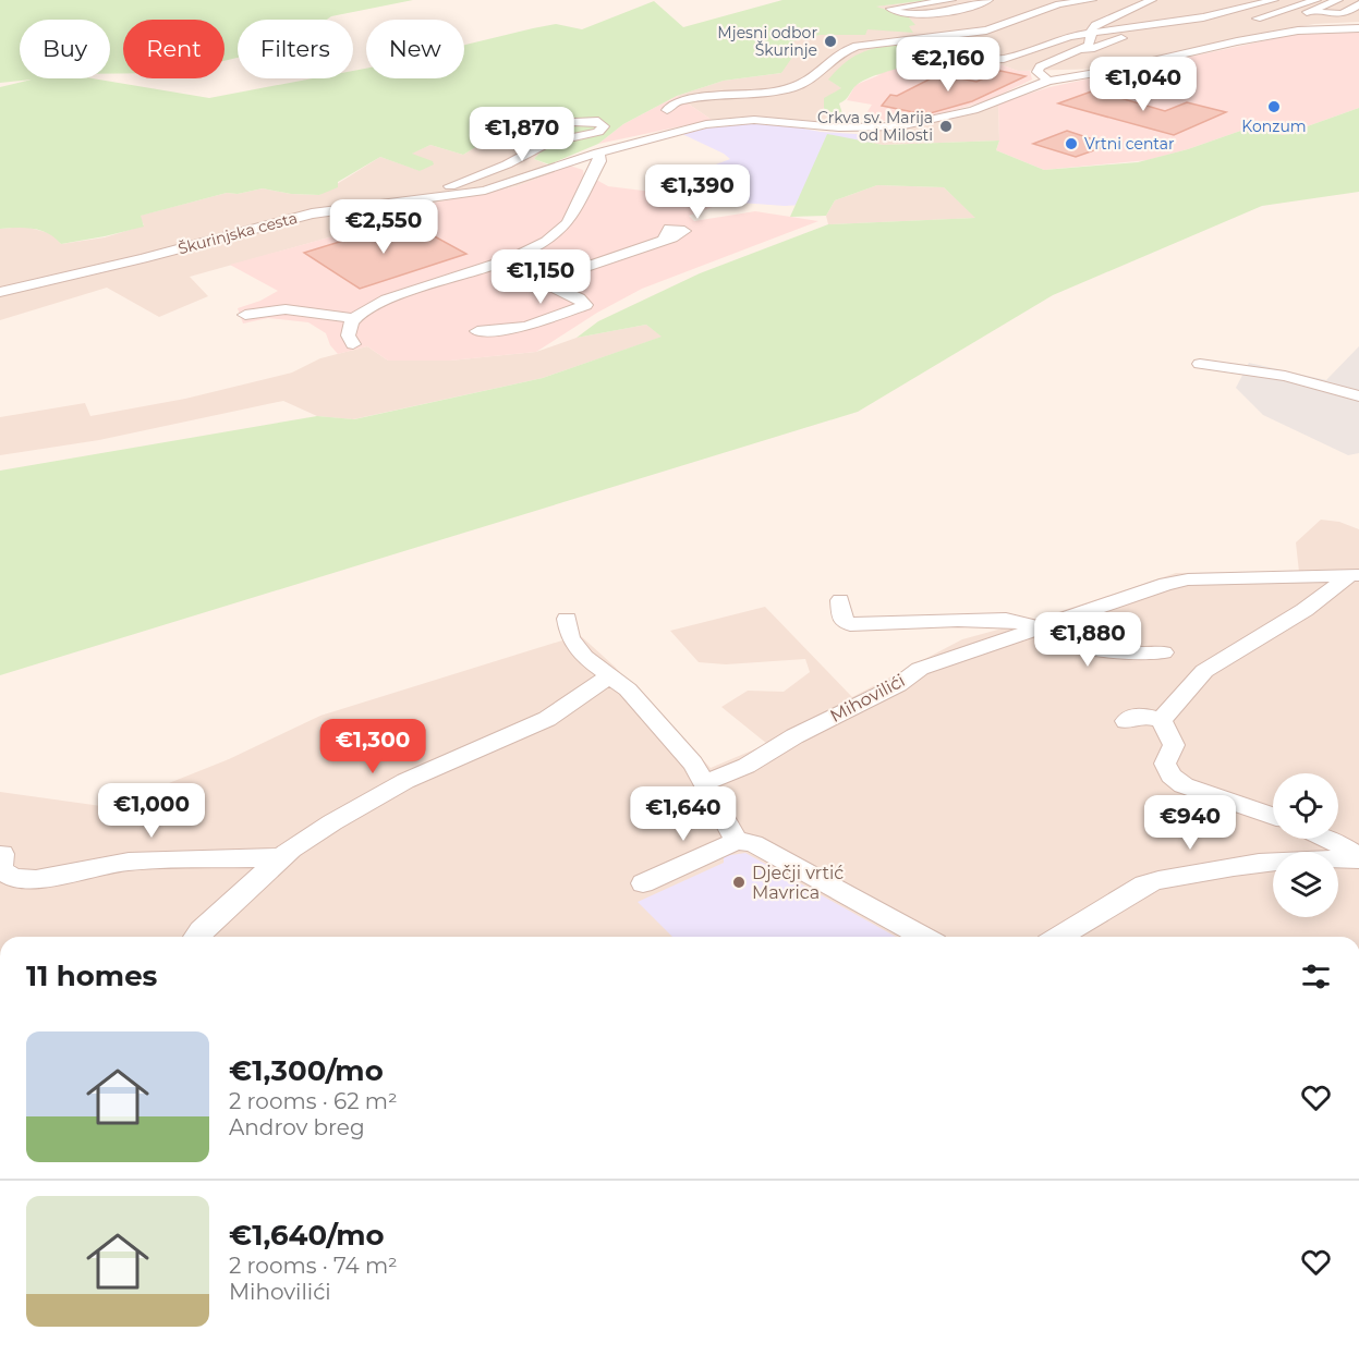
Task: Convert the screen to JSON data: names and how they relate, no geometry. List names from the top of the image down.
{
  "streets": {
    "street": ["Škurinjska cesta", "Mihovilići"]
  },
  "places": [
    "Mjesni odbor Škurinje",
    "Konzum",
    "Crkva sv. Marija od Milosti",
    "Vrtni centar",
    "Dječji vrtić Mavrica"
  ],
  "page": {
    "chip": [
      "Buy",
      "Rent",
      "Filters",
      "New"
    ],
    "price": [
      "€2,160",
      "€1,040",
      "€1,870",
      "€1,390",
      "€2,550",
      "€1,150",
      "€1,880",
      "€1,300",
      "€1,000",
      "€1,640",
      "€940"
    ],
    "heading": "11 homes",
    "list": [
      {
        "name": "€1,300/mo",
        "note": "2 rooms · 62 m² · Androv breg"
      },
      {
        "name": "€1,640/mo",
        "note": "2 rooms · 74 m² · Mihovilići"
      }
    ]
  }
}
